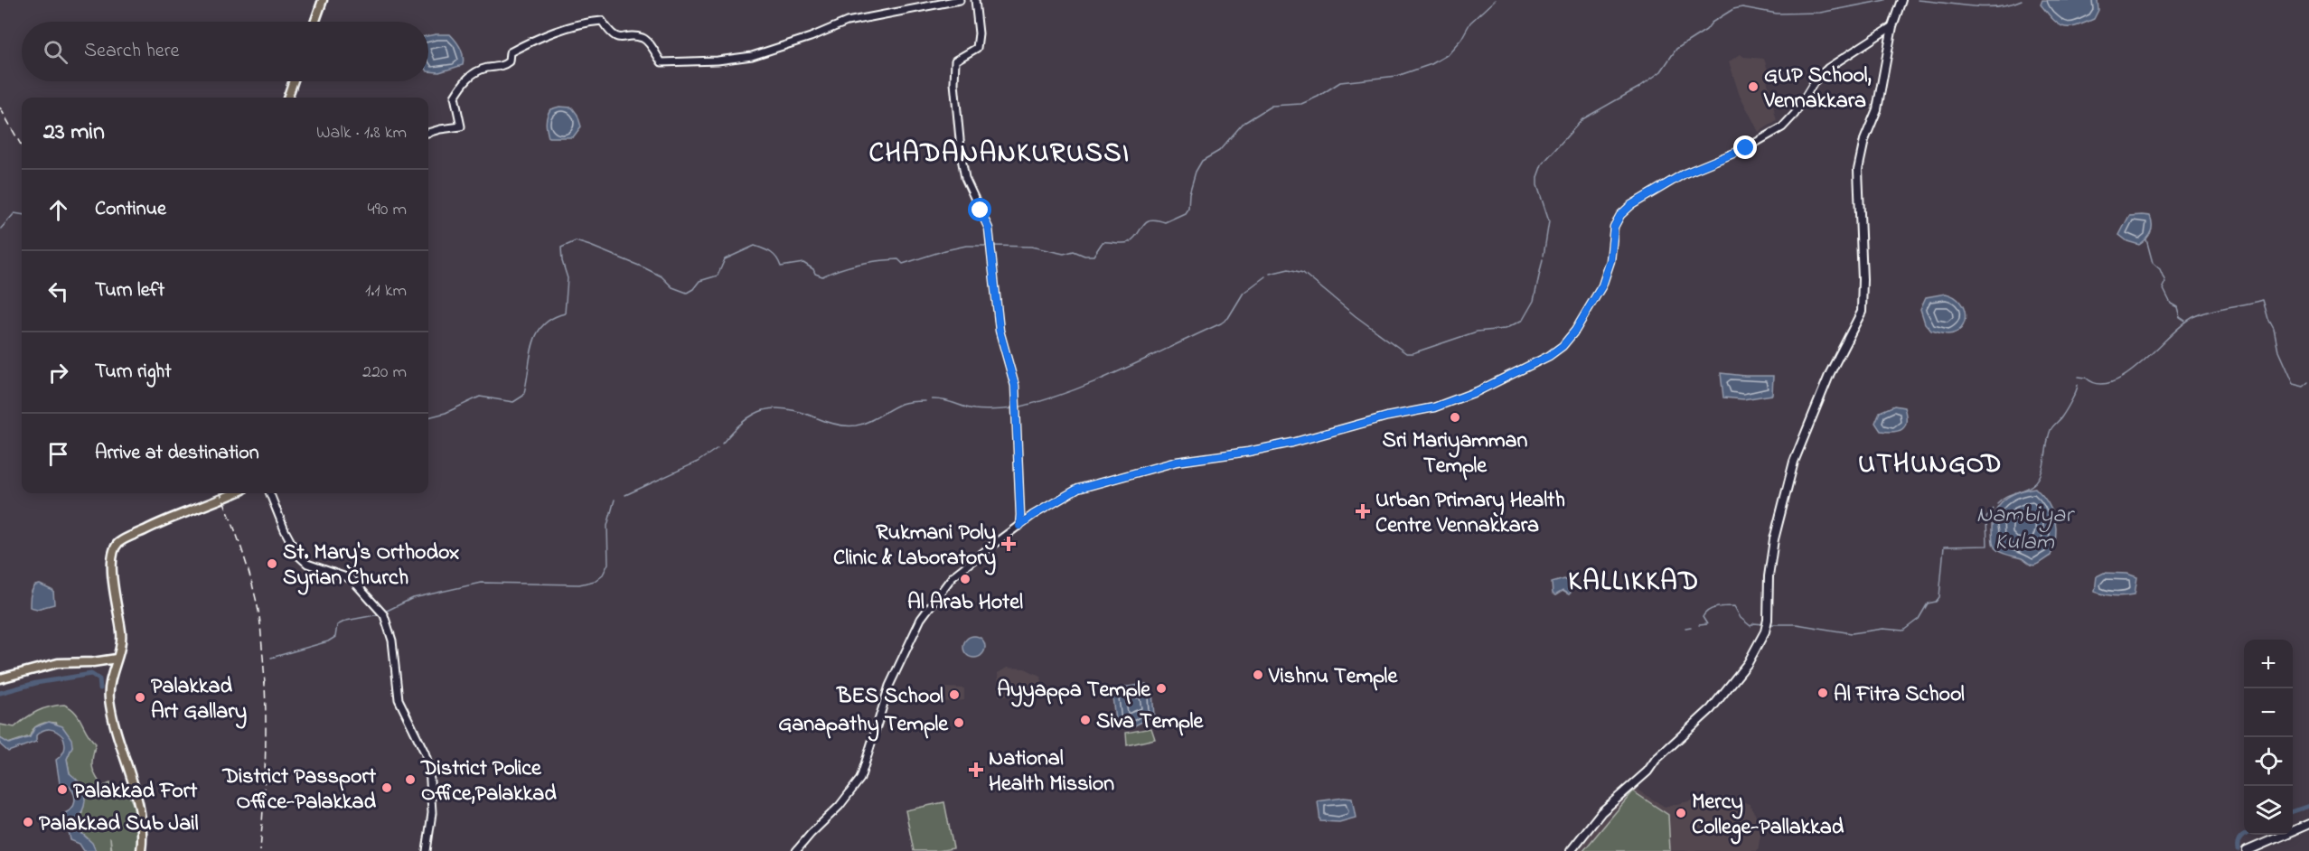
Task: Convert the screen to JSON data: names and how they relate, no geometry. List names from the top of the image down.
{
  "districts": ["CHADANANKURUSSI", "UTHUNGOD", "KALLIKKAD"],
  "water": ["Nambiyar Kulam"],
  "places": {
    "other": [
      "GUP School, Vennakkara",
      "Sri Mariyamman Temple",
      "St. Mary's Orthodox Syrian Church",
      "Al Arab Hotel",
      "Vishnu Temple",
      "Ayyappa Temple",
      "Al Fitra School",
      "BES School",
      "Palakkad Art Gallary",
      "Siva Temple",
      "Ganapathy Temple",
      "District Police Office,Palakkad",
      "District Passport Office-Palakkad",
      "Palakkad Fort",
      "Mercy College-Pallakkad",
      "Palakkad Sub Jail"
    ],
    "health": ["Urban Primary Health Centre Vennakkara", "Rukmani Poly Clinic & Laboratory", "National Health Mission"]
  },
  "page": {
    "search": "Search here",
    "heading": ["23 min", "Walk · 1.8 km"],
    "list": [
      ["Continue", "490 m"],
      ["Turn left", "1.1 km"],
      ["Turn right", "220 m"],
      "Arrive at destination"
    ],
    "map_buttons": ["+", "−"]
  }
}
